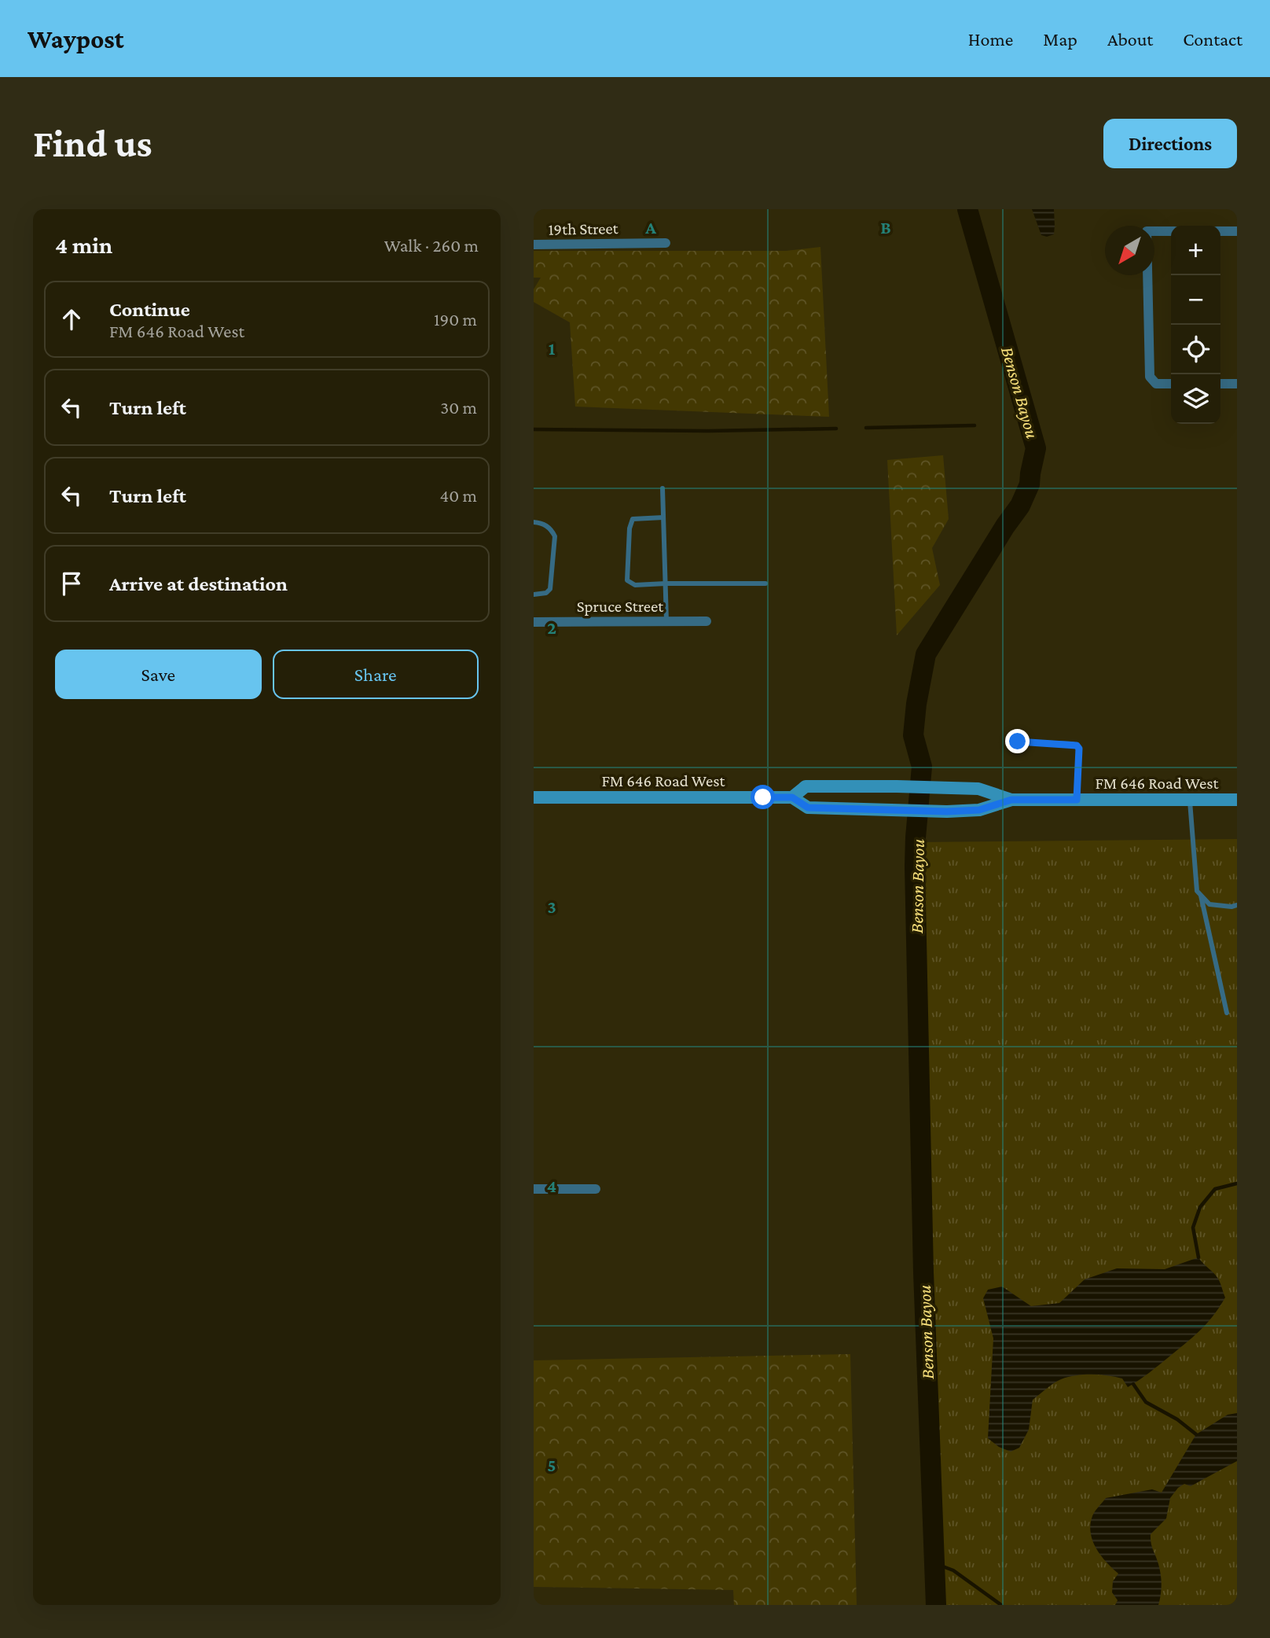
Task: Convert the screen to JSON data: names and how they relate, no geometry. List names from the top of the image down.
{
  "streets": {
    "main road": ["FM 646 Road West"],
    "street": ["19th Street", "Spruce Street"]
  },
  "water": ["Benson Bayou"],
  "north": "bottom left",
  "page": {
    "header": "Waypost",
    "nav": [
      "Home",
      "Map",
      "About",
      "Contact"
    ],
    "buttons": [
      "Directions",
      ["Save", "Share"]
    ],
    "title": "Find us",
    "heading": ["4 min", "Walk · 260 m"],
    "map_buttons": ["+", "−"],
    "list": [
      ["Continue", "FM 646 Road West", "190 m"],
      ["Turn left", "30 m"],
      ["Turn left", "40 m"],
      "Arrive at destination"
    ]
  },
  "grid": {
    "columns": ["A", "B"],
    "rows": [
      "1",
      "2",
      "3",
      "4",
      "5"
    ]
  }
}
